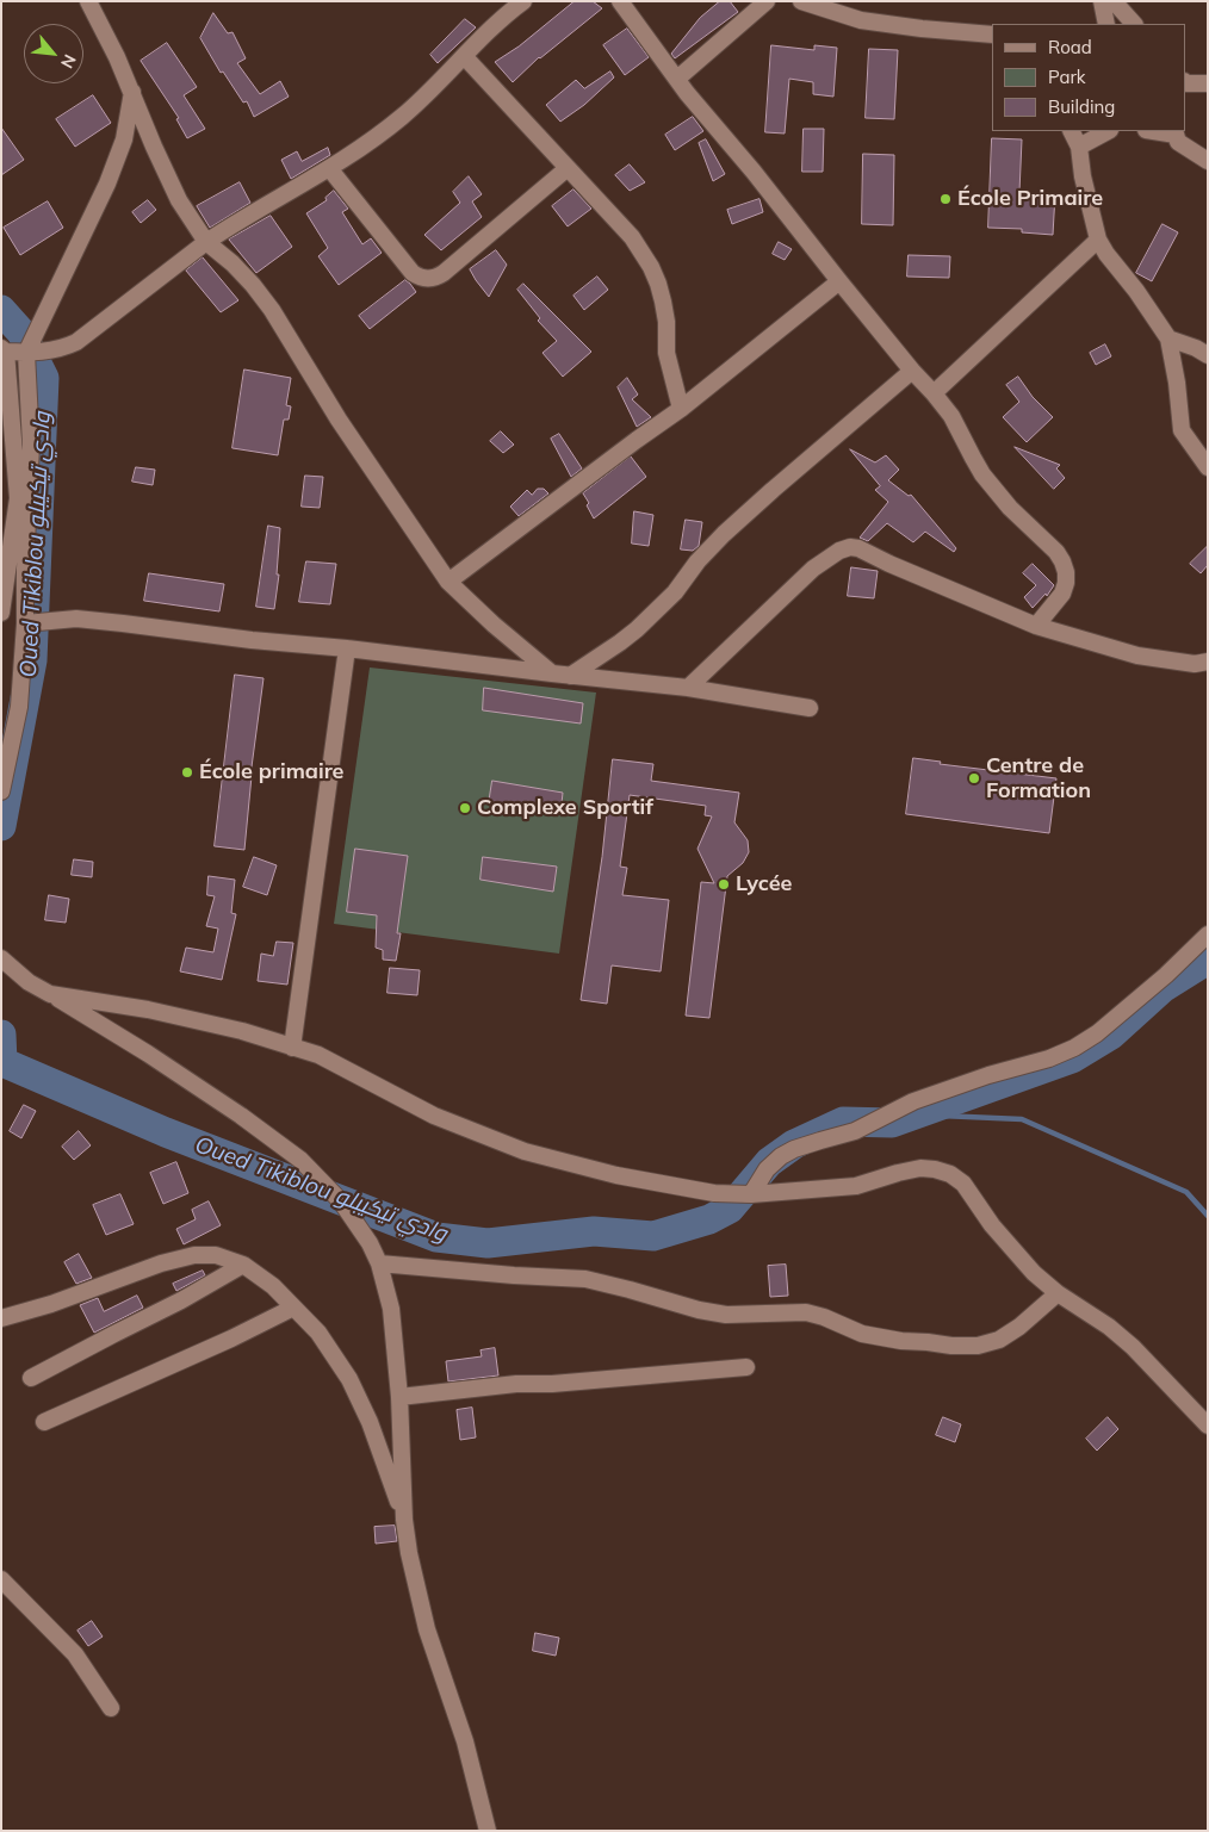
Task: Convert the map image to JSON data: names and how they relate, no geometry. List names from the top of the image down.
{
  "water": ["Oued Tikiblou وادي تيكيبلو"],
  "places": [
    "École Primaire",
    "École primaire",
    "Centre de Formation",
    "Complexe Sportif",
    "Lycée"
  ],
  "legend": ["Road", "Park", "Building"],
  "north": "bottom right"
}
